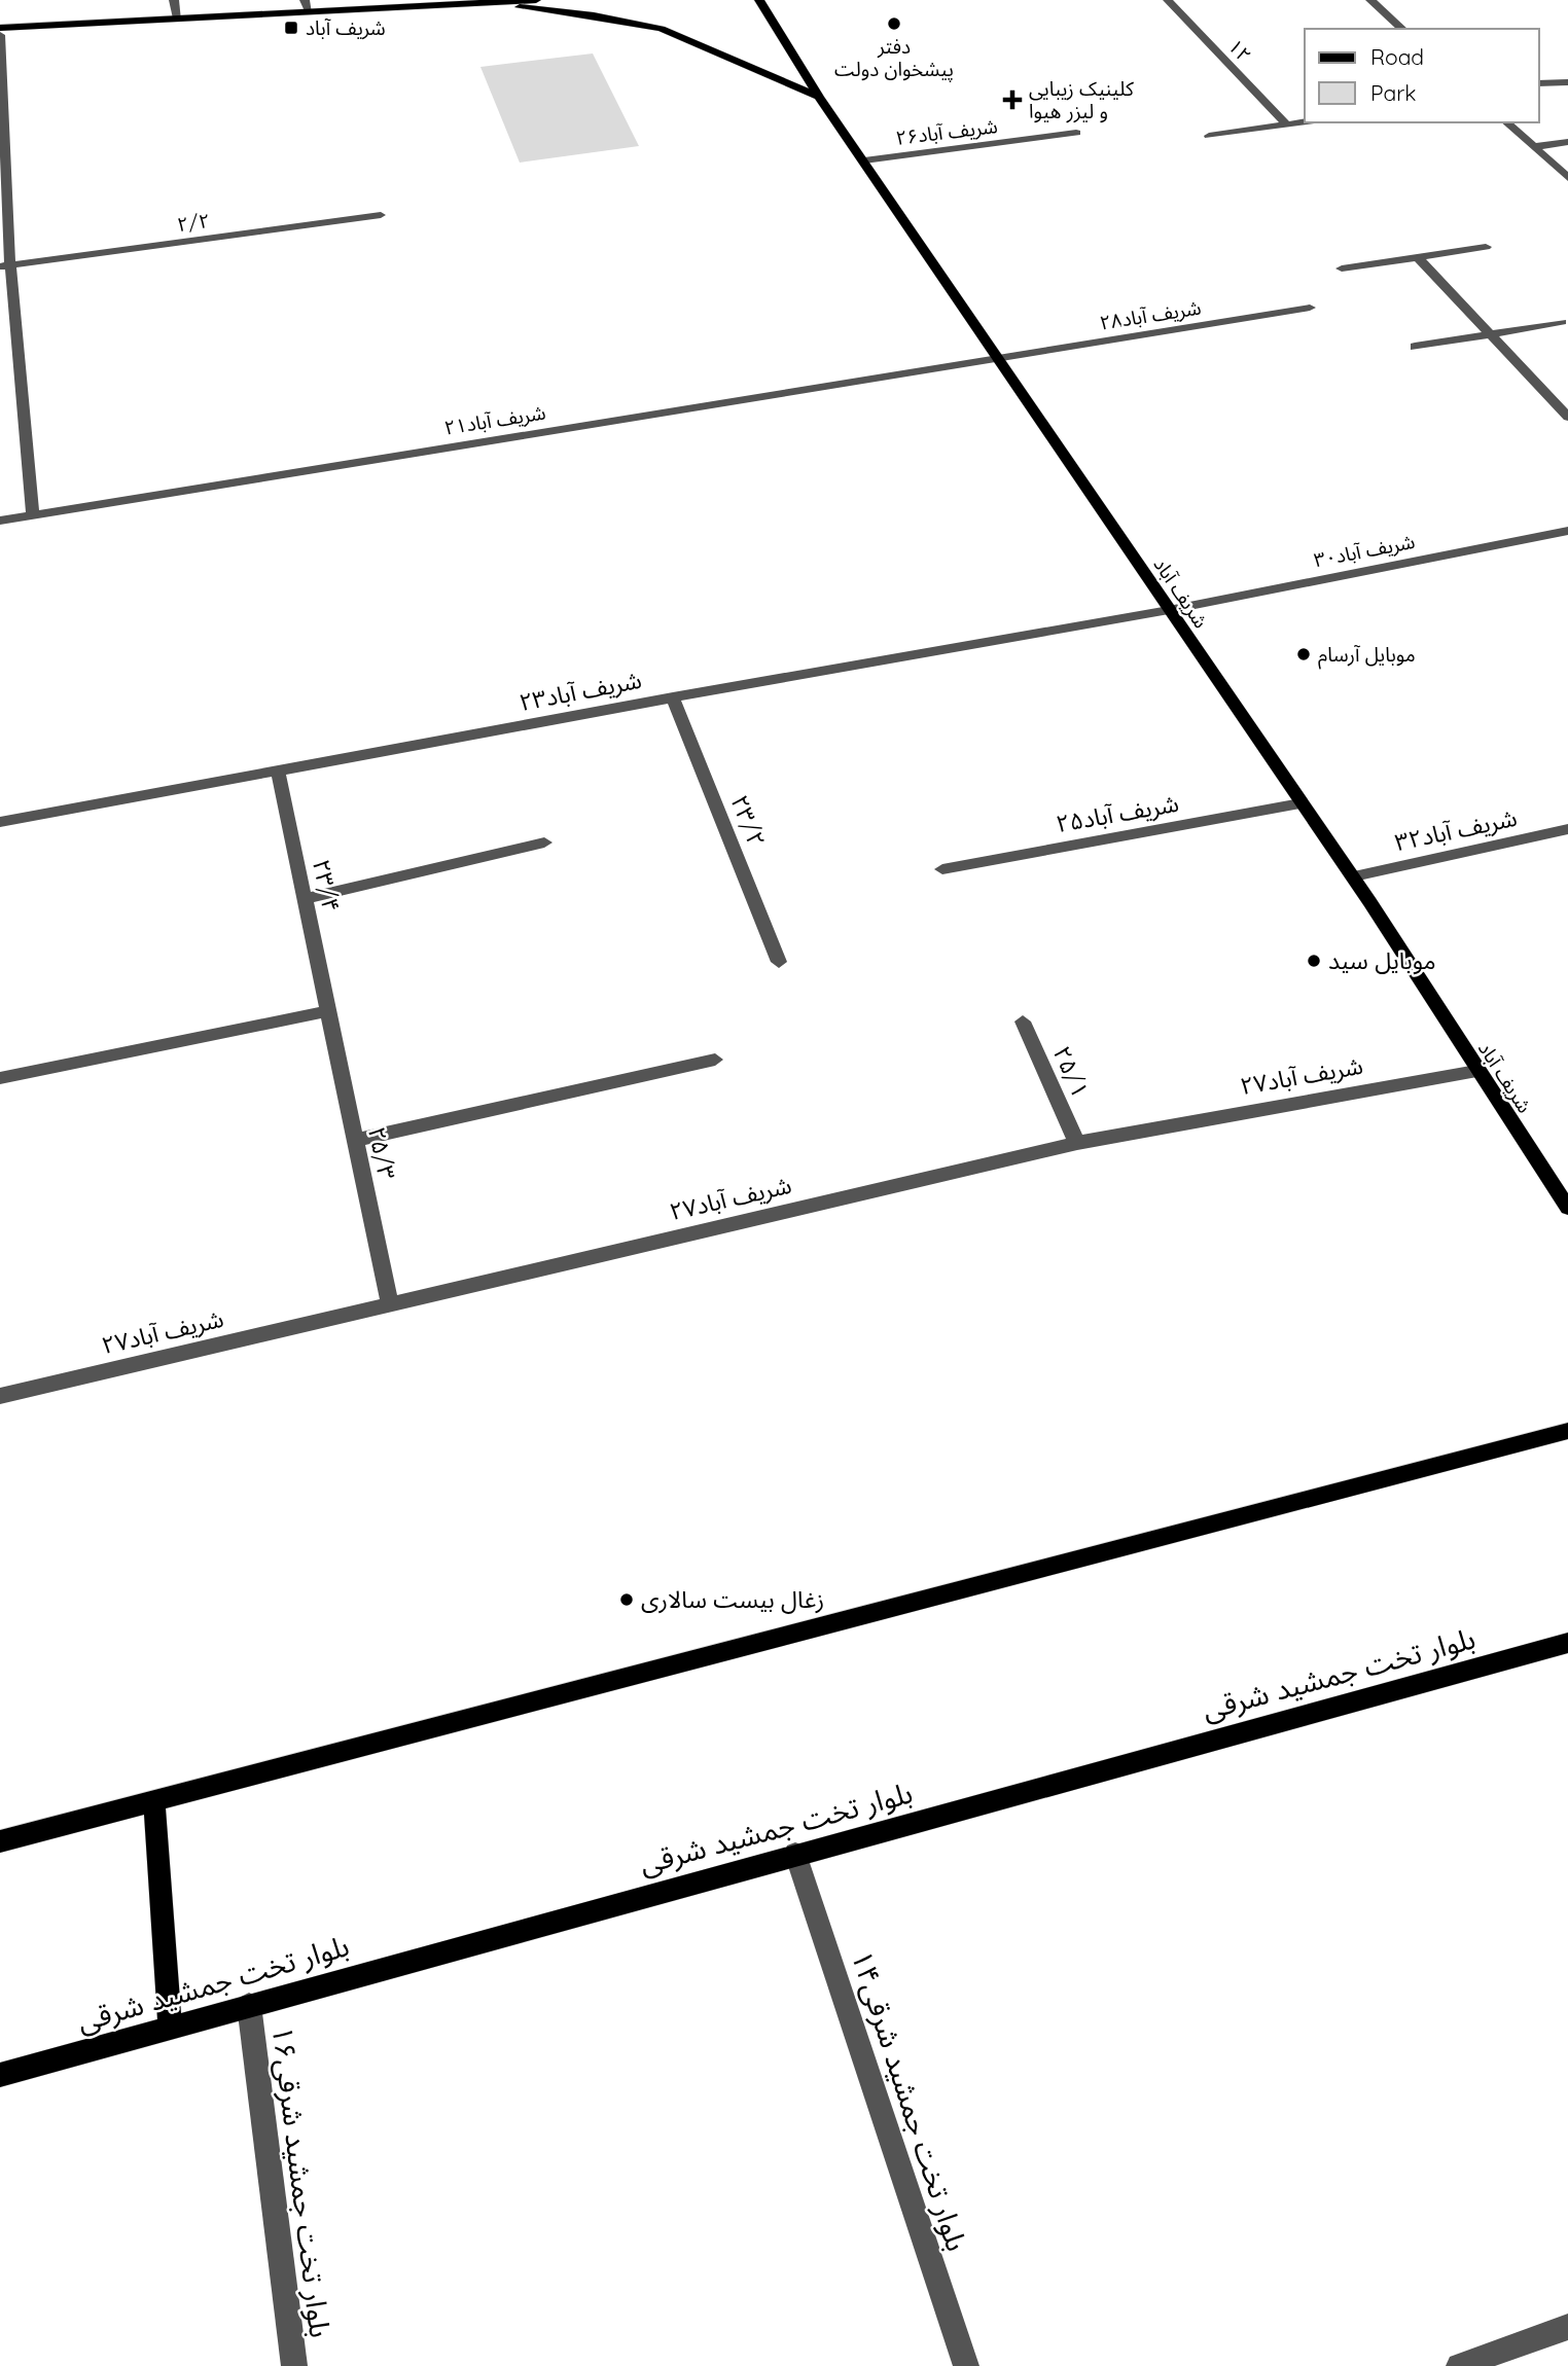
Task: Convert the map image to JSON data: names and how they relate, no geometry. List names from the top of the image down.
{
  "streets": {
    "main road": ["شریف آباد", "بلوار تخت جمشید شرقی"],
    "street": [
      "۱۲",
      "شریف آباد۲۶",
      "۲/۲",
      "شریف آباد۲۸",
      "شریف آباد۲۱",
      "شریف آباد۳۰",
      "شریف آباد۲۳",
      "شریف آباد۲۵",
      "۲۳/۲",
      "شریف آباد۳۲",
      "۲۳/۴",
      "۲۵/۱",
      "شریف آباد۲۷",
      "۲۵/۳",
      "بلوار تخت جمشید شرقی۱۴",
      "بلوار تخت جمشید شرقی۱۶"
    ]
  },
  "crossings": [
    ["شریف آباد۲۶", "شریف آباد"],
    ["شریف آباد۲۸", "شریف آباد۲۱"],
    ["شریف آباد۲۸", "شریف آباد"],
    ["شریف آباد۲۱", "شریف آباد"],
    ["شریف آباد۳۰", "شریف آباد"],
    ["شریف آباد۳۰", "شریف آباد۲۳"],
    ["شریف آباد", "شریف آباد۲۳"],
    ["شریف آباد", "شریف آباد۲۵"],
    ["شریف آباد", "شریف آباد۳۲"],
    ["شریف آباد", "شریف آباد۲۷"],
    ["شریف آباد۲۳", "۲۳/۲"],
    ["شریف آباد۲۳", "۲۳/۴"],
    ["۲۳/۴", "۲۵/۳"],
    ["۲۵/۱", "شریف آباد۲۷"],
    ["شریف آباد۲۷", "۲۵/۳"],
    ["بلوار تخت جمشید شرقی", "بلوار تخت جمشید شرقی۱۴"],
    ["بلوار تخت جمشید شرقی", "بلوار تخت جمشید شرقی۱۶"]
  ],
  "places": {
    "other": [
      "دفتر پیشخوان دولت",
      "موبایل آرسام",
      "موبایل سید",
      "زغال بیست سالاری"
    ],
    "transit": ["شریف آباد"],
    "health": ["کلینیک زیبایی و لیزر هیوا"]
  },
  "legend": ["Road", "Park"]
}
